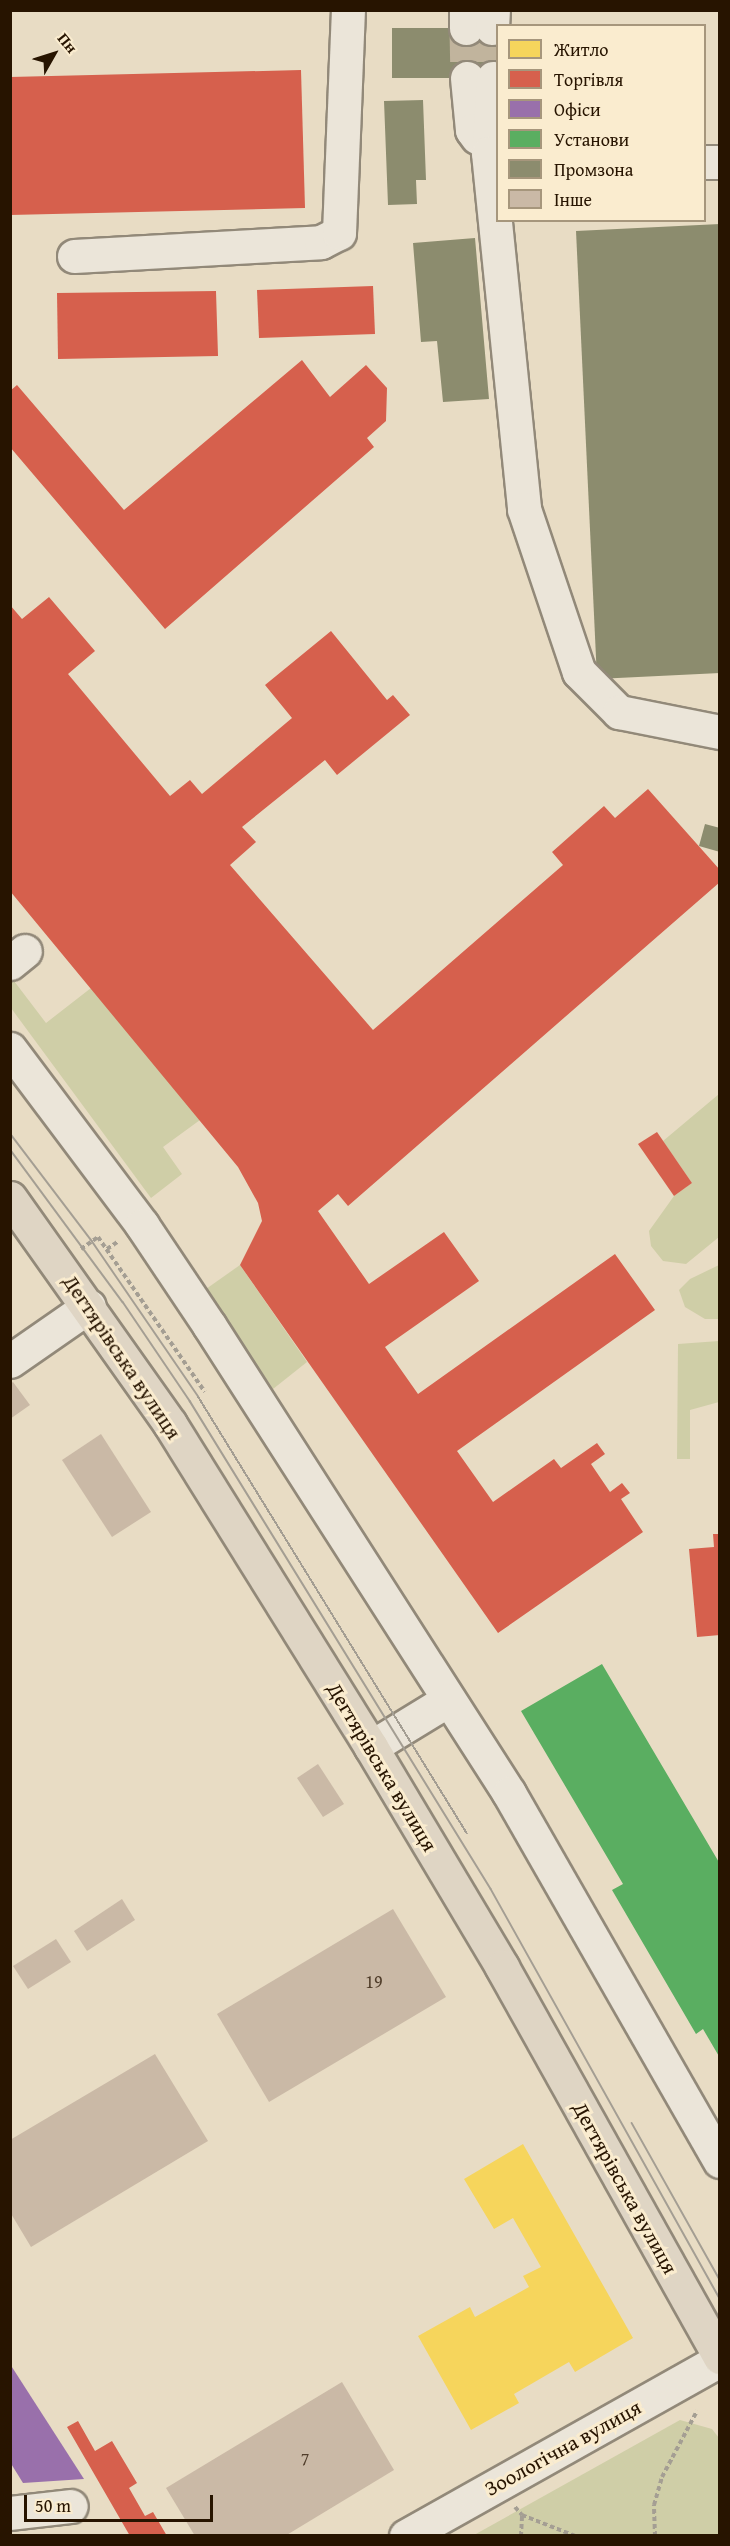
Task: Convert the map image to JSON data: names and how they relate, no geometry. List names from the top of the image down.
{
  "streets": {
    "main road": ["Дегтярівська вулиця"],
    "street": ["Зоологічна вулиця"]
  },
  "crossings": [
    ["Дегтярівська вулиця", "Зоологічна вулиця"]
  ],
  "house_numbers": ["19", "7"],
  "legend": [
    "Житло",
    "Торгівля",
    "Офіси",
    "Установи",
    "Промзона",
    "Інше"
  ],
  "scale_bar": "50 m",
  "north": "top right"
}
